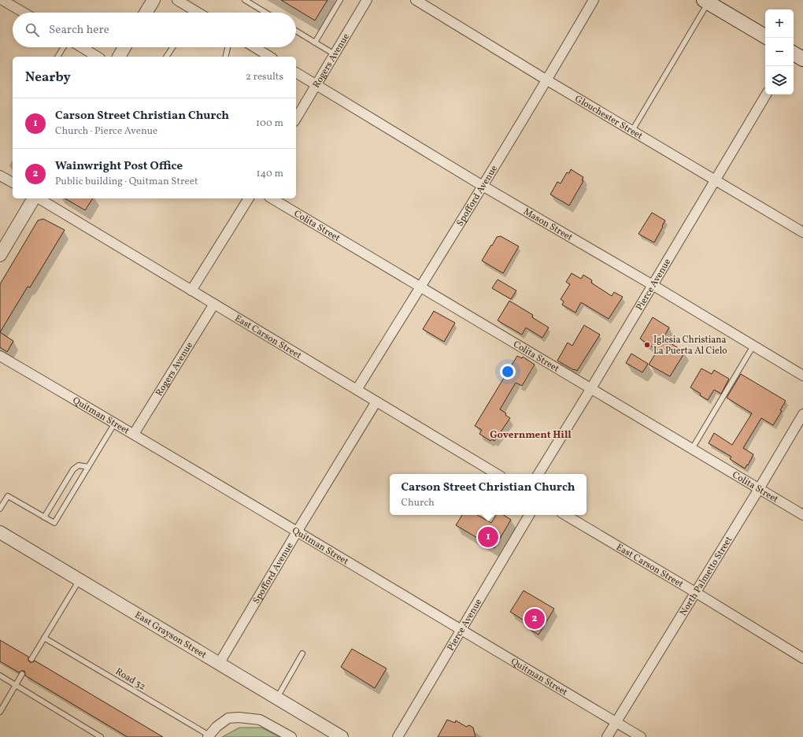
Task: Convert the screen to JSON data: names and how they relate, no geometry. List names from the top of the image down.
{
  "streets": {
    "street": [
      "Rogers Avenue",
      "Glouchester Street",
      "Spofford Avenue",
      "Mason Street",
      "Colita Street",
      "Pierce Avenue",
      "East Carson Street",
      "Quitman Street",
      "North Palmetto Street",
      "East Grayson Street"
    ],
    "lane": ["Road 32"]
  },
  "crossings": [
    ["Rogers Avenue", "Mason Street"],
    ["Rogers Avenue", "East Carson Street"],
    ["Rogers Avenue", "Quitman Street"],
    ["Glouchester Street", "Spofford Avenue"],
    ["Glouchester Street", "Pierce Avenue"],
    ["Spofford Avenue", "Mason Street"],
    ["Spofford Avenue", "Colita Street"],
    ["Spofford Avenue", "East Carson Street"],
    ["Spofford Avenue", "Quitman Street"],
    ["Spofford Avenue", "East Grayson Street"],
    ["Mason Street", "Pierce Avenue"],
    ["Colita Street", "Pierce Avenue"],
    ["Colita Street", "North Palmetto Street"],
    ["Pierce Avenue", "Quitman Street"],
    ["East Carson Street", "North Palmetto Street"],
    ["Quitman Street", "North Palmetto Street"]
  ],
  "districts": ["Government Hill"],
  "places": ["Iglesia Christiana La Puerta Al Cielo"],
  "page": {
    "map_buttons": ["+", "−"],
    "search": "Search here",
    "heading": ["Nearby", "2 results"],
    "list": [
      {
        "mark": "1",
        "name": "Carson Street Christian Church",
        "note": "Church · Pierce Avenue",
        "value": "100 m"
      },
      {
        "mark": "2",
        "name": "Wainwright Post Office",
        "note": "Public building · Quitman Street",
        "value": "140 m"
      }
    ],
    "popup": ["Carson Street Christian Church", "Church"],
    "pins": ["1", "2"]
  }
}
